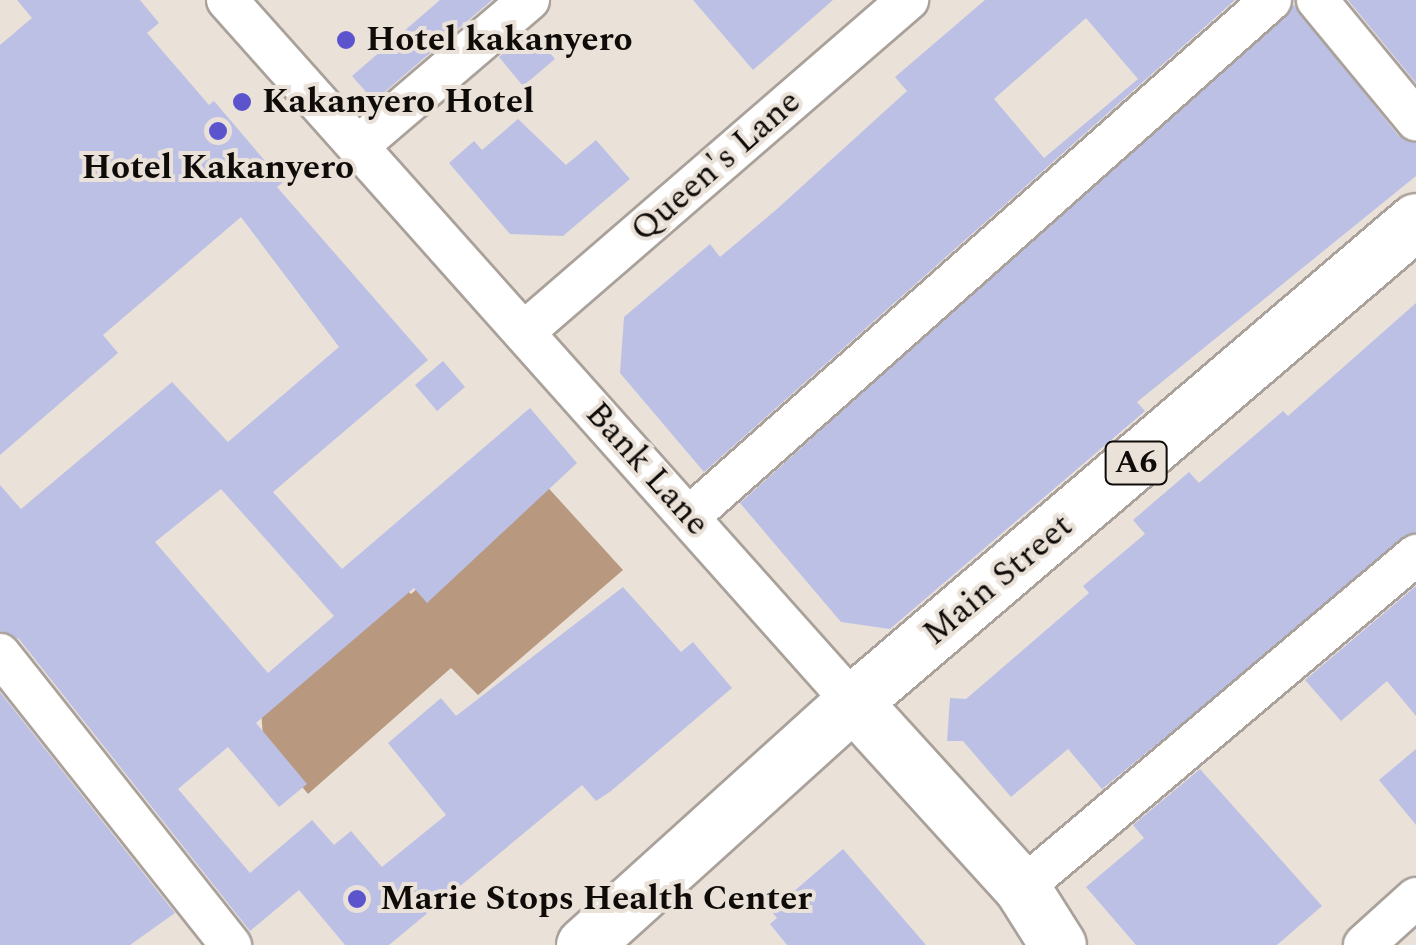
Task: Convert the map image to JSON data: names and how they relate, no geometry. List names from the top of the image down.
{
  "streets": {
    "main road": ["A6", "Bank Lane", "Main Street"],
    "street": ["Queen's Lane"]
  },
  "crossings": [
    ["Queen's Lane", "Bank Lane"],
    ["Bank Lane", "Main Street"]
  ],
  "places": [
    "Hotel kakanyero",
    "Kakanyero Hotel",
    "Hotel Kakanyero",
    "Marie Stops Health Center"
  ]
}
